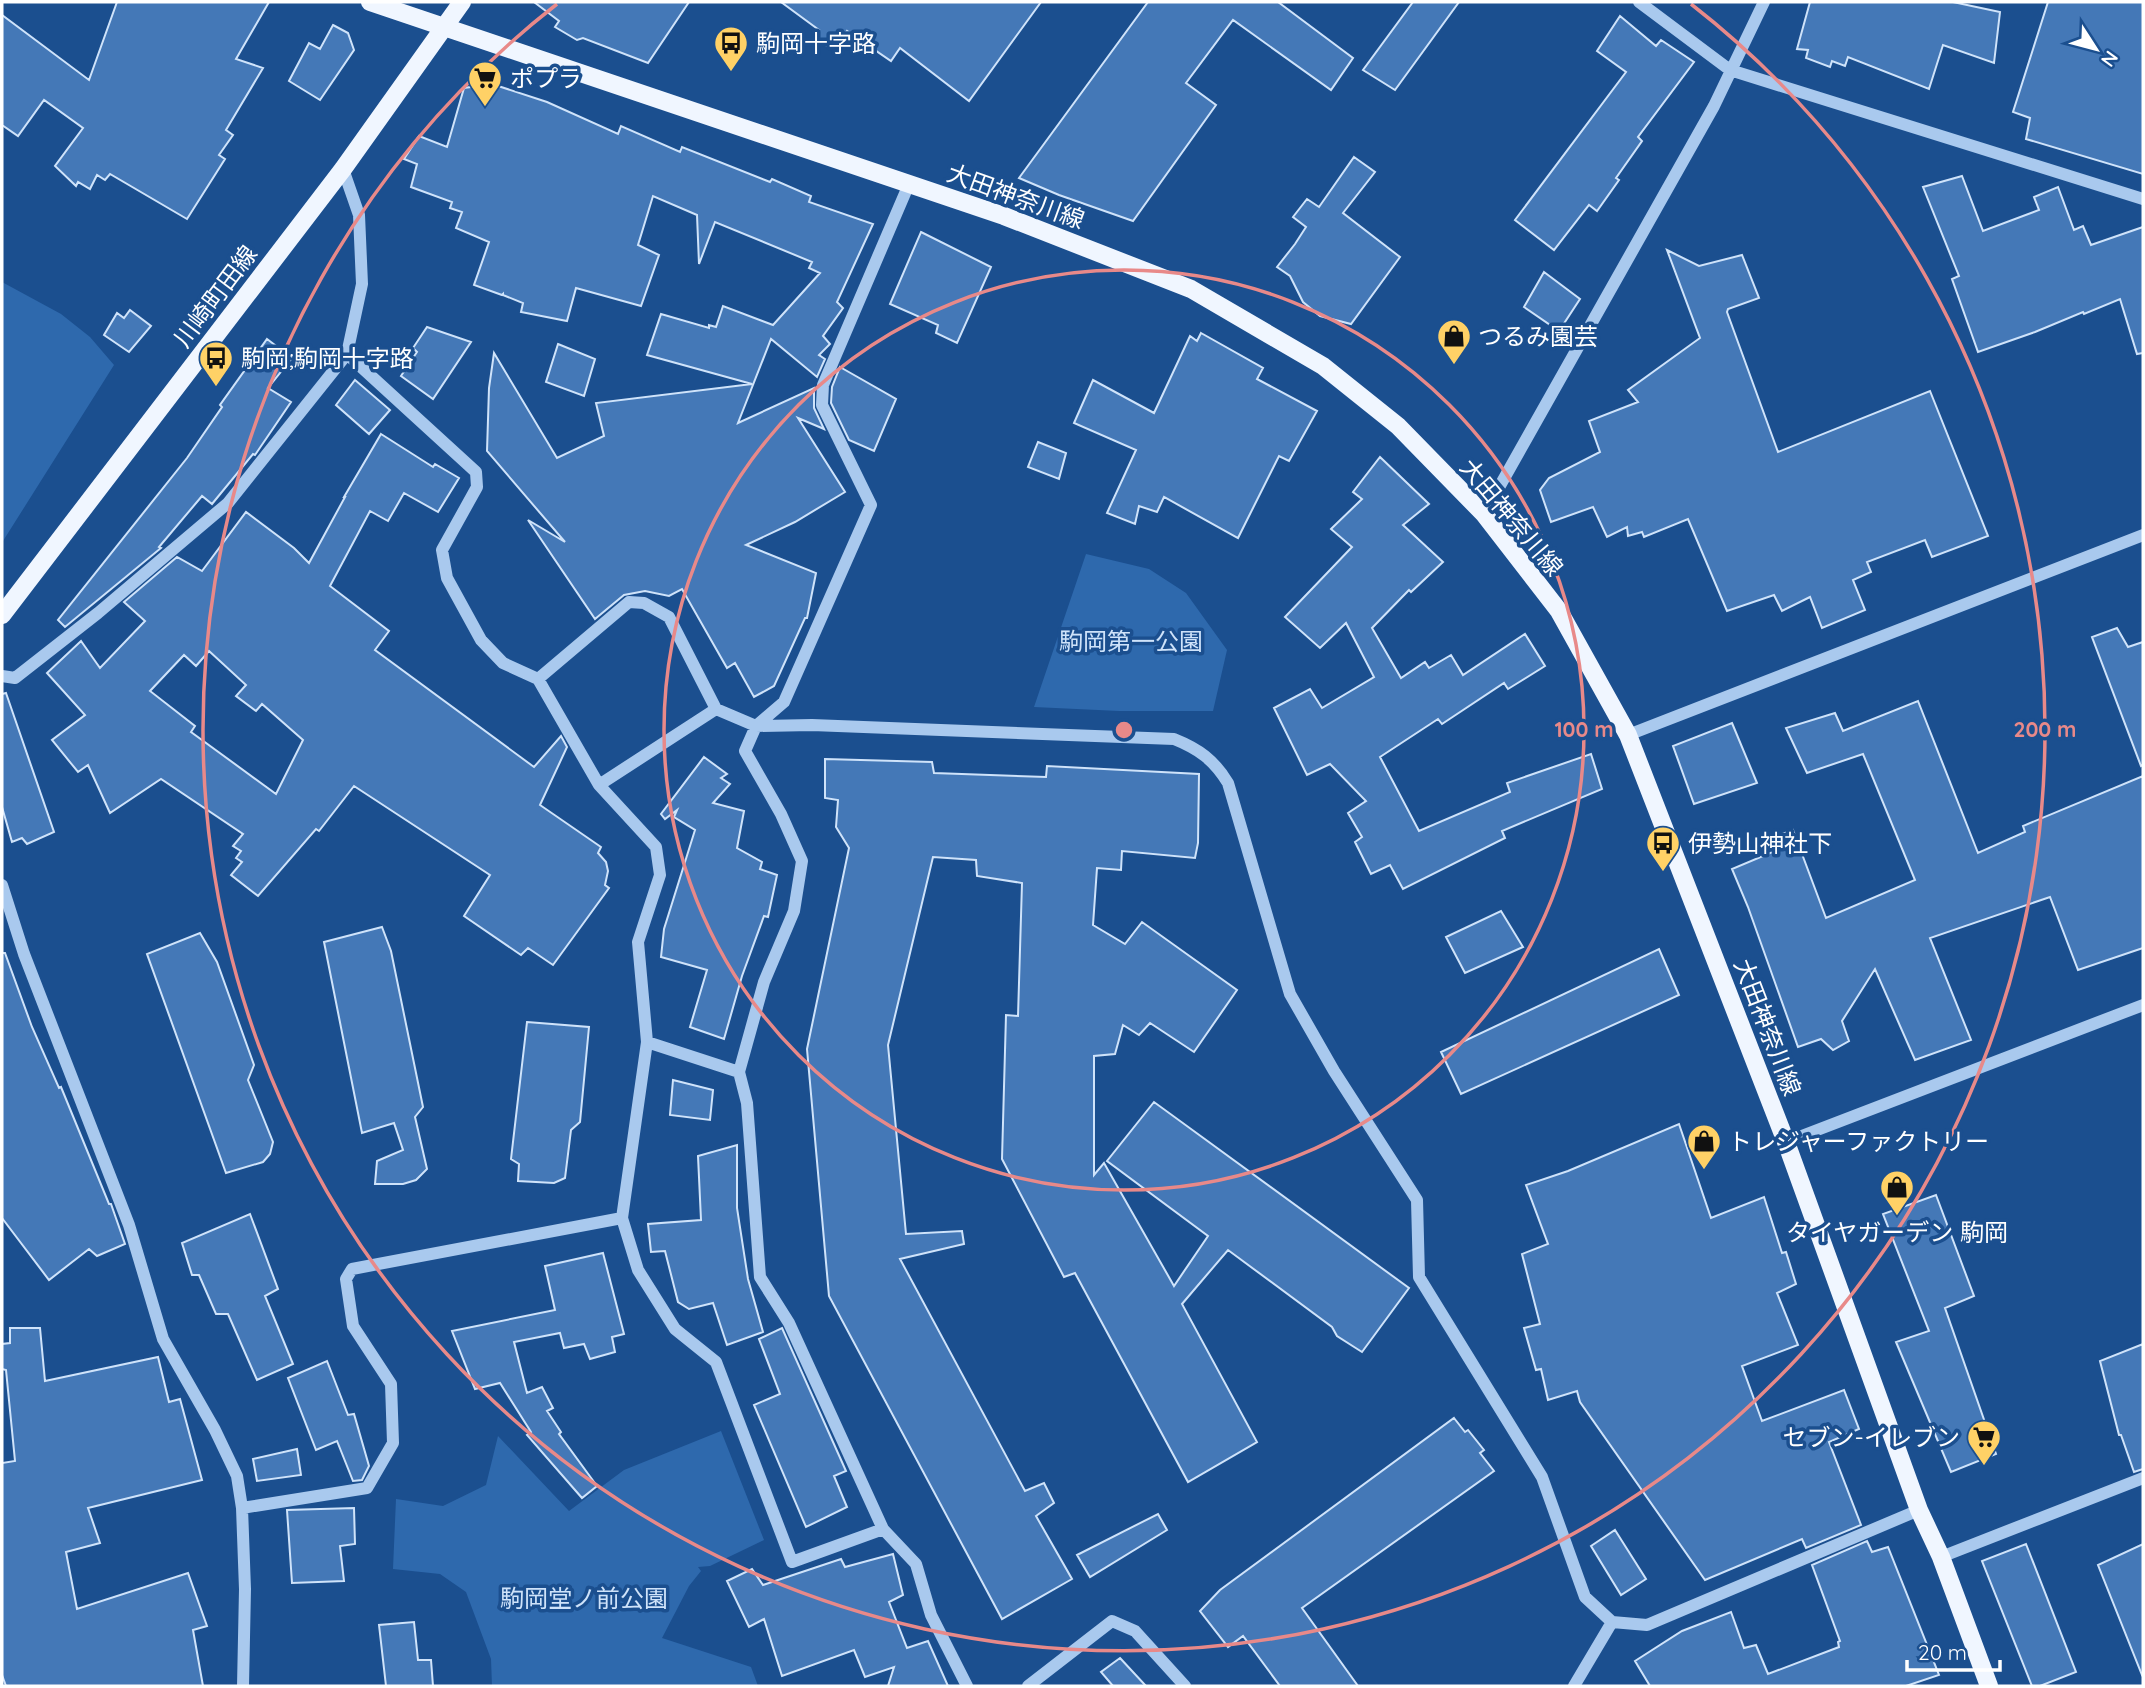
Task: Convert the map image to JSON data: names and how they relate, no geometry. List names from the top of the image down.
{
  "streets": {
    "main road": ["大田神奈川線", "川崎町田線"]
  },
  "crossings": [
    ["大田神奈川線", "川崎町田線"]
  ],
  "parks": ["駒岡第一公園", "駒岡堂ノ前公園"],
  "places": {
    "bus stop": ["駒岡十字路", "駒岡;駒岡十字路", "伊勢山神社下"],
    "supermarket": ["ポプラ", "セブン-イレブン"],
    "shop": ["つるみ園芸", "トレジャーファクトリー", "タイヤガーデン 駒岡"]
  },
  "scale_bar": "20 m",
  "north": "bottom right",
  "rings": ["100 m", "200 m"]
}
